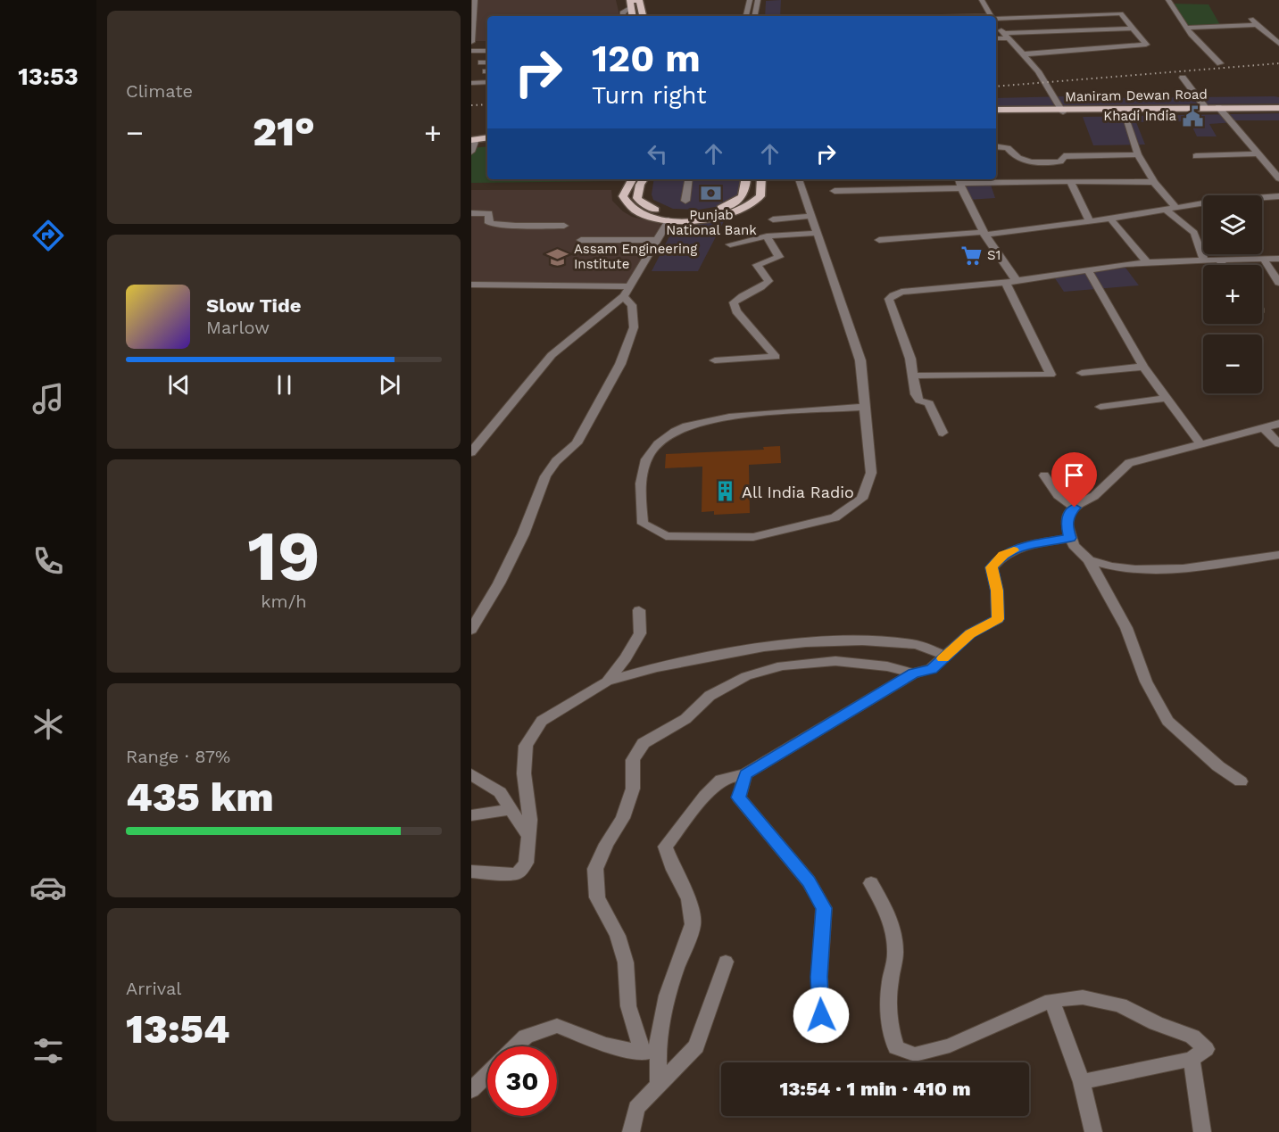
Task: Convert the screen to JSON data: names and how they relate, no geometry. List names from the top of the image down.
{
  "streets": {
    "main road": ["Maniram Dewan Road"]
  },
  "places": {
    "public building": ["Khadi India"],
    "bank": ["Punjab National Bank"],
    "supermarket": ["S1"],
    "school or university": ["Assam Engineering Institute"],
    "building": ["All India Radio"]
  },
  "page": {
    "tabs": "13:53",
    "tile": [
      "Climate",
      ["19", "km/h"],
      ["Range · 87%", "435 km"],
      ["Arrival", "13:54"]
    ],
    "turn": ["120 m", "Turn right"],
    "heat": ["−", "21°", "+"],
    "map_buttons": ["+", "−"],
    "song": ["Slow Tide", "Marlow"],
    "limit": "30",
    "trip": "13:54 · 1 min · 410 m"
  }
}
